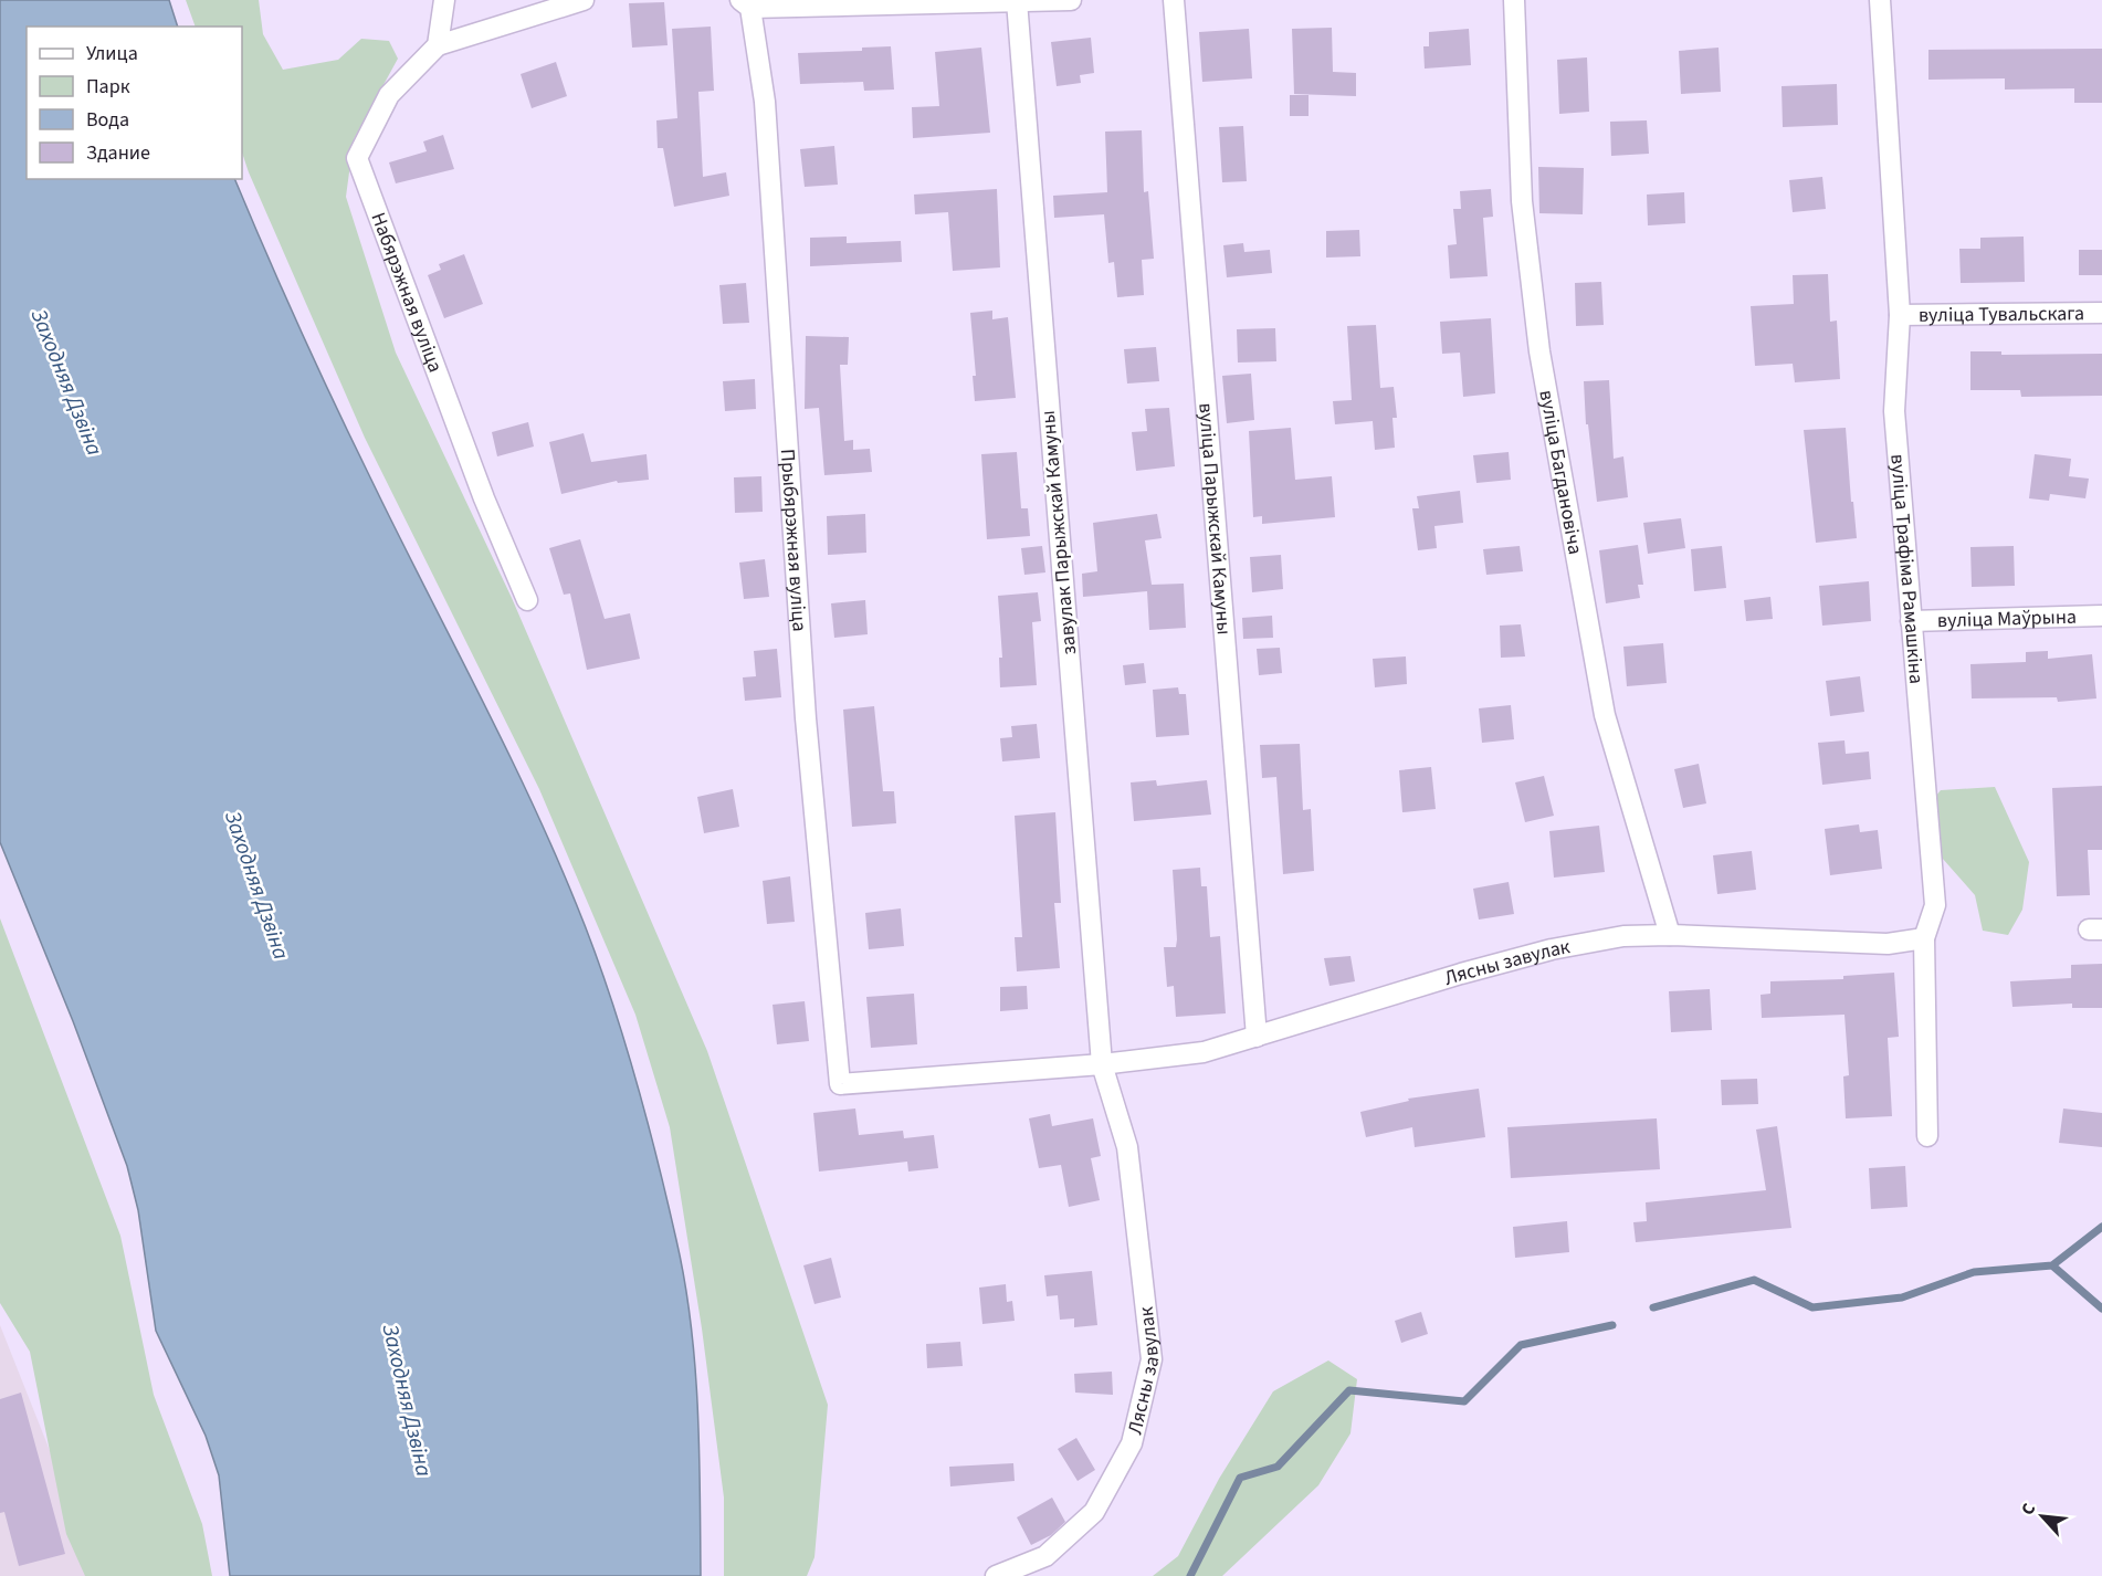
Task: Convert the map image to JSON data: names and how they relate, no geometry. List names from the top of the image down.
{
  "streets": {
    "street": [
      "Набярэжная вуліца",
      "вуліца Тувальскага",
      "вуліца Багдановіча",
      "вуліца Парыжскай Камуны",
      "завулак Парыжскай Камуны",
      "Прыбярэжная вуліца",
      "вуліца Трафіма Рамашкіна",
      "вуліца Маўрына",
      "Лясны завулак"
    ]
  },
  "crossings": [
    ["вуліца Тувальскага", "вуліца Трафіма Рамашкіна"],
    ["вуліца Багдановіча", "Лясны завулак"],
    ["вуліца Парыжскай Камуны", "Лясны завулак"],
    ["завулак Парыжскай Камуны", "Лясны завулак"],
    ["Прыбярэжная вуліца", "Лясны завулак"],
    ["вуліца Трафіма Рамашкіна", "вуліца Маўрына"],
    ["вуліца Трафіма Рамашкіна", "Лясны завулак"]
  ],
  "water": ["Заходняя Дзвіна"],
  "legend": [
    "Улица",
    "Парк",
    "Вода",
    "Здание"
  ],
  "north": "top left"
}
